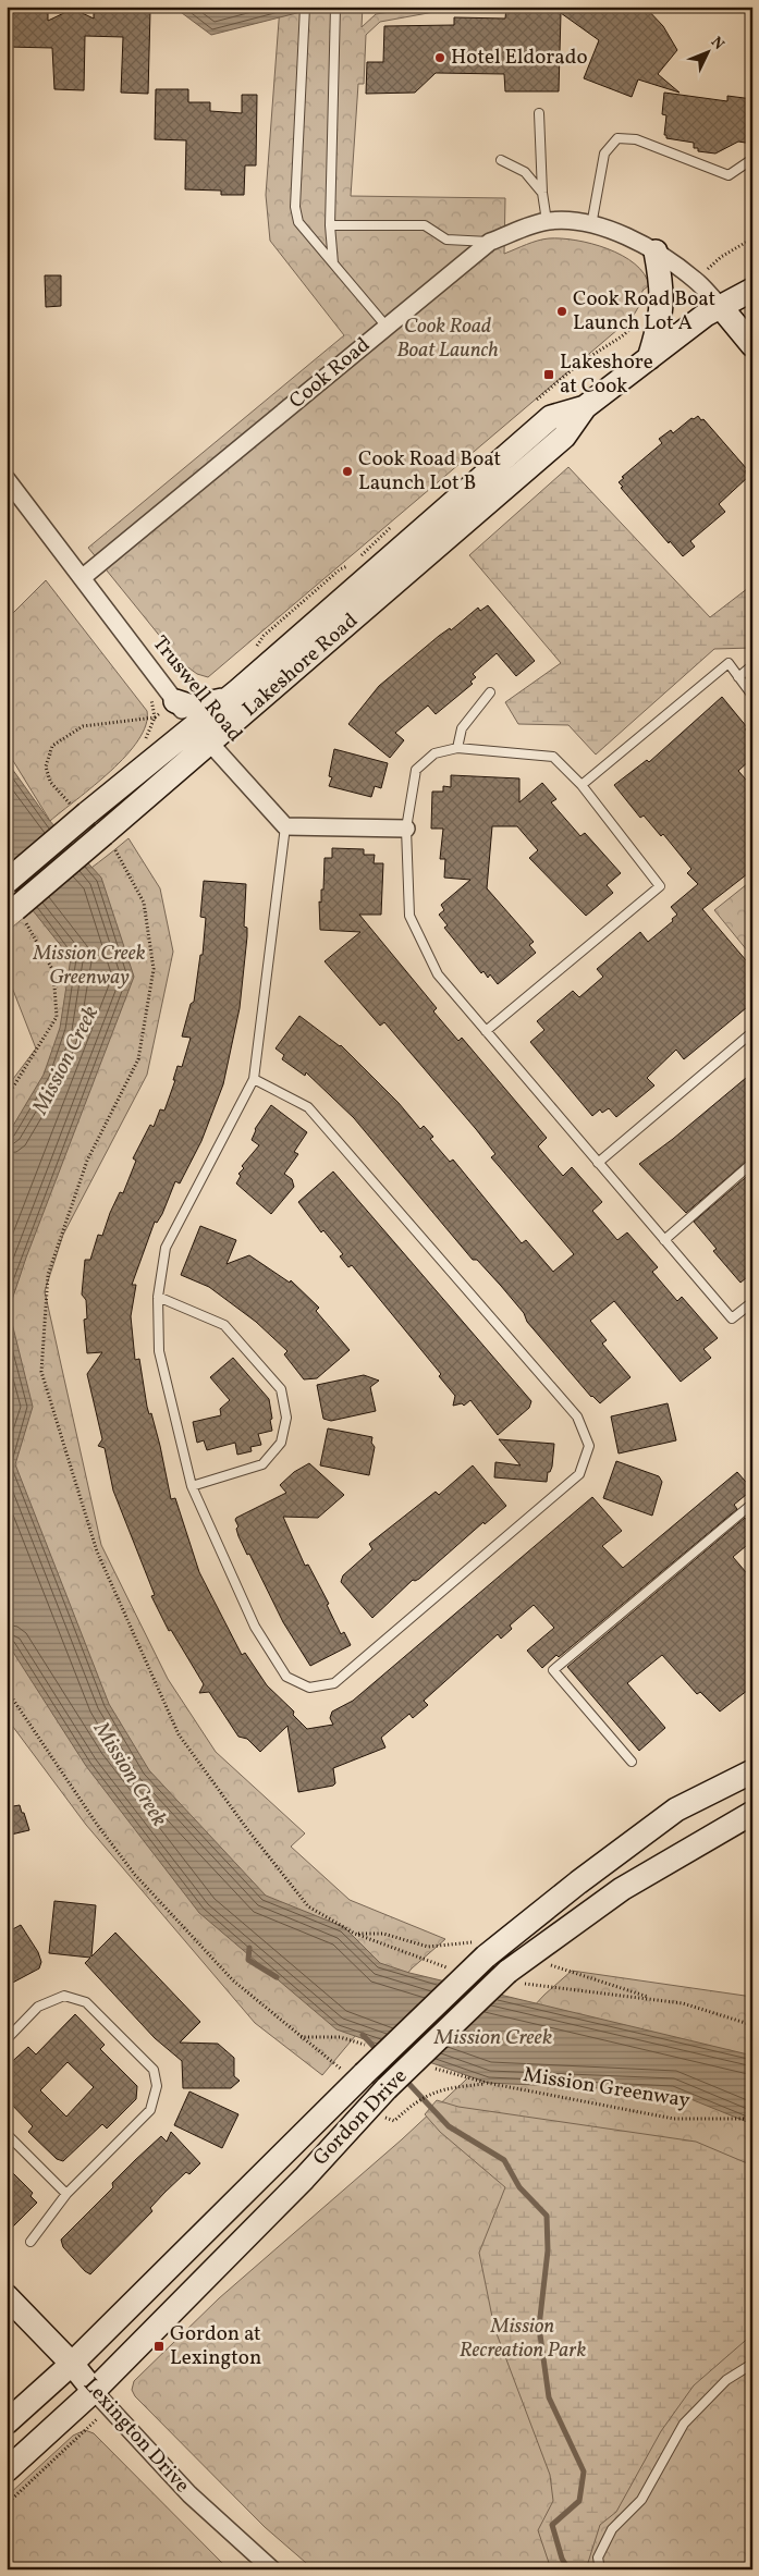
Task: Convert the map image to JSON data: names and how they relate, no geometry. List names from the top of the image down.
{
  "streets": {
    "main road": [
      "Cook Road",
      "Lakeshore Road",
      "Gordon Drive",
      "Lexington Drive"
    ],
    "street": ["Truswell Road"],
    "path": ["Mission Greenway"]
  },
  "crossings": [
    ["Cook Road", "Lakeshore Road"],
    ["Cook Road", "Truswell Road"],
    ["Lakeshore Road", "Truswell Road"],
    ["Gordon Drive", "Lexington Drive"]
  ],
  "water": ["Mission Creek"],
  "parks": ["Cook Road Boat Launch", "Mission Creek Greenway", "Mission Recreation Park"],
  "places": {
    "other": ["Hotel Eldorado", "Cook Road Boat Launch Lot A", "Cook Road Boat Launch Lot B"],
    "transit": ["Lakeshore at Cook", "Gordon at Lexington"]
  },
  "north": "top right"
}
